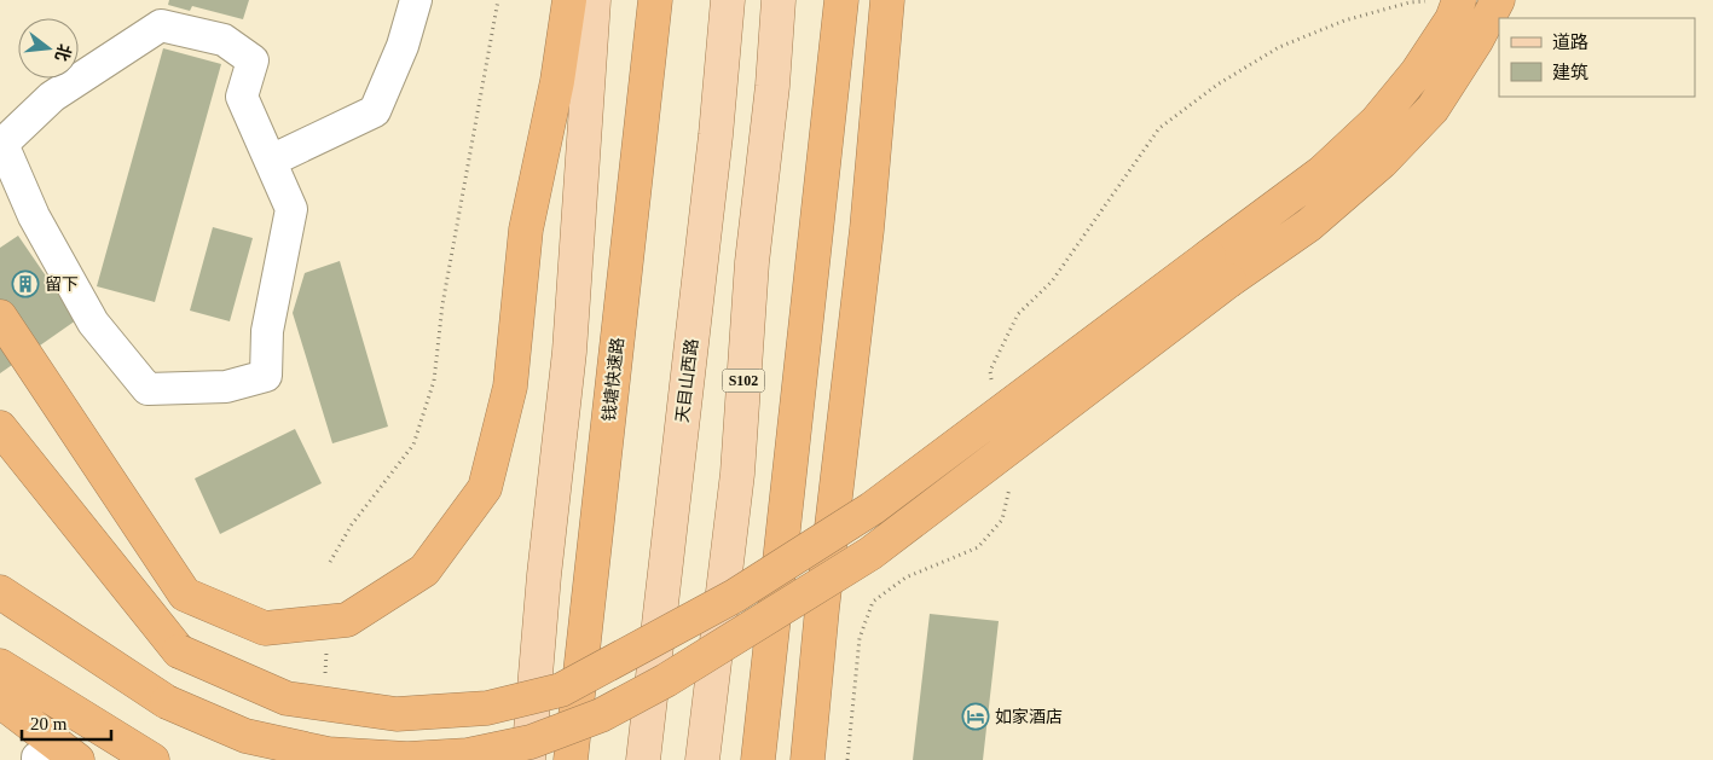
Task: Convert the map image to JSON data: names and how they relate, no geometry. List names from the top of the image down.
{
  "streets": {
    "highway": ["钱塘快速路"],
    "main road": ["天目山西路", "S102"]
  },
  "places": {
    "building": ["留下"],
    "hotel": ["如家酒店"]
  },
  "legend": ["道路", "建筑"],
  "scale_bar": "20 m",
  "north": "right"
}
